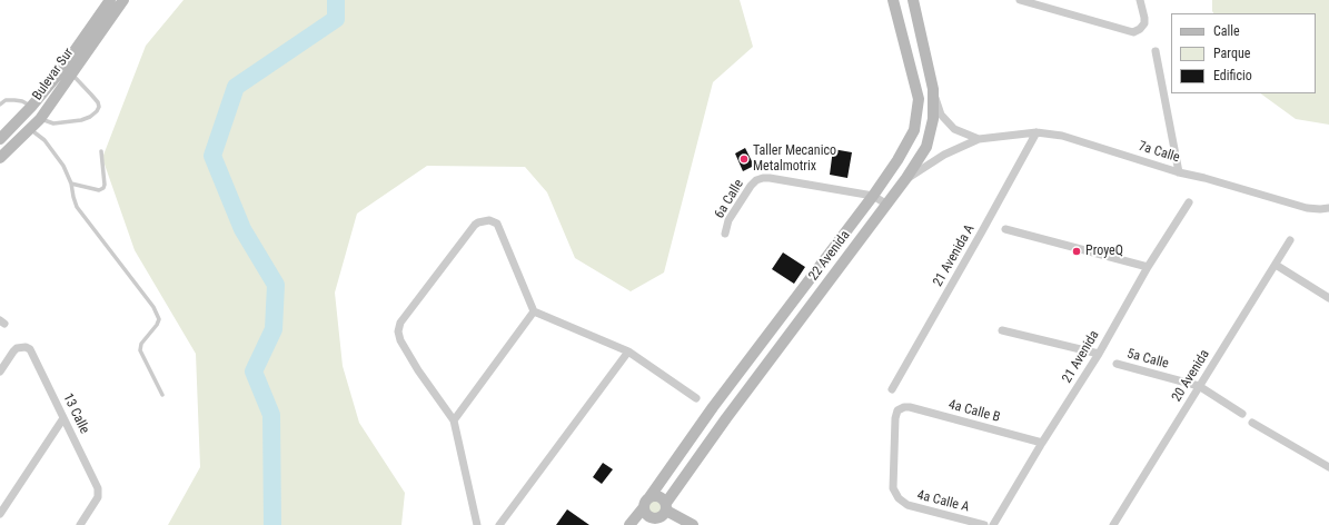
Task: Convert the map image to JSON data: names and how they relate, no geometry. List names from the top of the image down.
{
  "streets": {
    "street": [
      "Bulevar Sur",
      "7a Calle",
      "6a Calle",
      "22 Avenida",
      "21 Avenida A",
      "21 Avenida",
      "5a Calle",
      "20 Avenida",
      "4a Calle B",
      "13 Calle",
      "4a Calle A"
    ]
  },
  "crossings": [
    ["7a Calle", "22 Avenida"],
    ["7a Calle", "21 Avenida A"],
    ["6a Calle", "22 Avenida"],
    ["21 Avenida", "4a Calle B"],
    ["5a Calle", "20 Avenida"],
    ["4a Calle B", "4a Calle A"]
  ],
  "places": ["Taller Mecanico Metalmotrix", "ProyeQ"],
  "legend": ["Calle", "Parque", "Edificio"]
}
